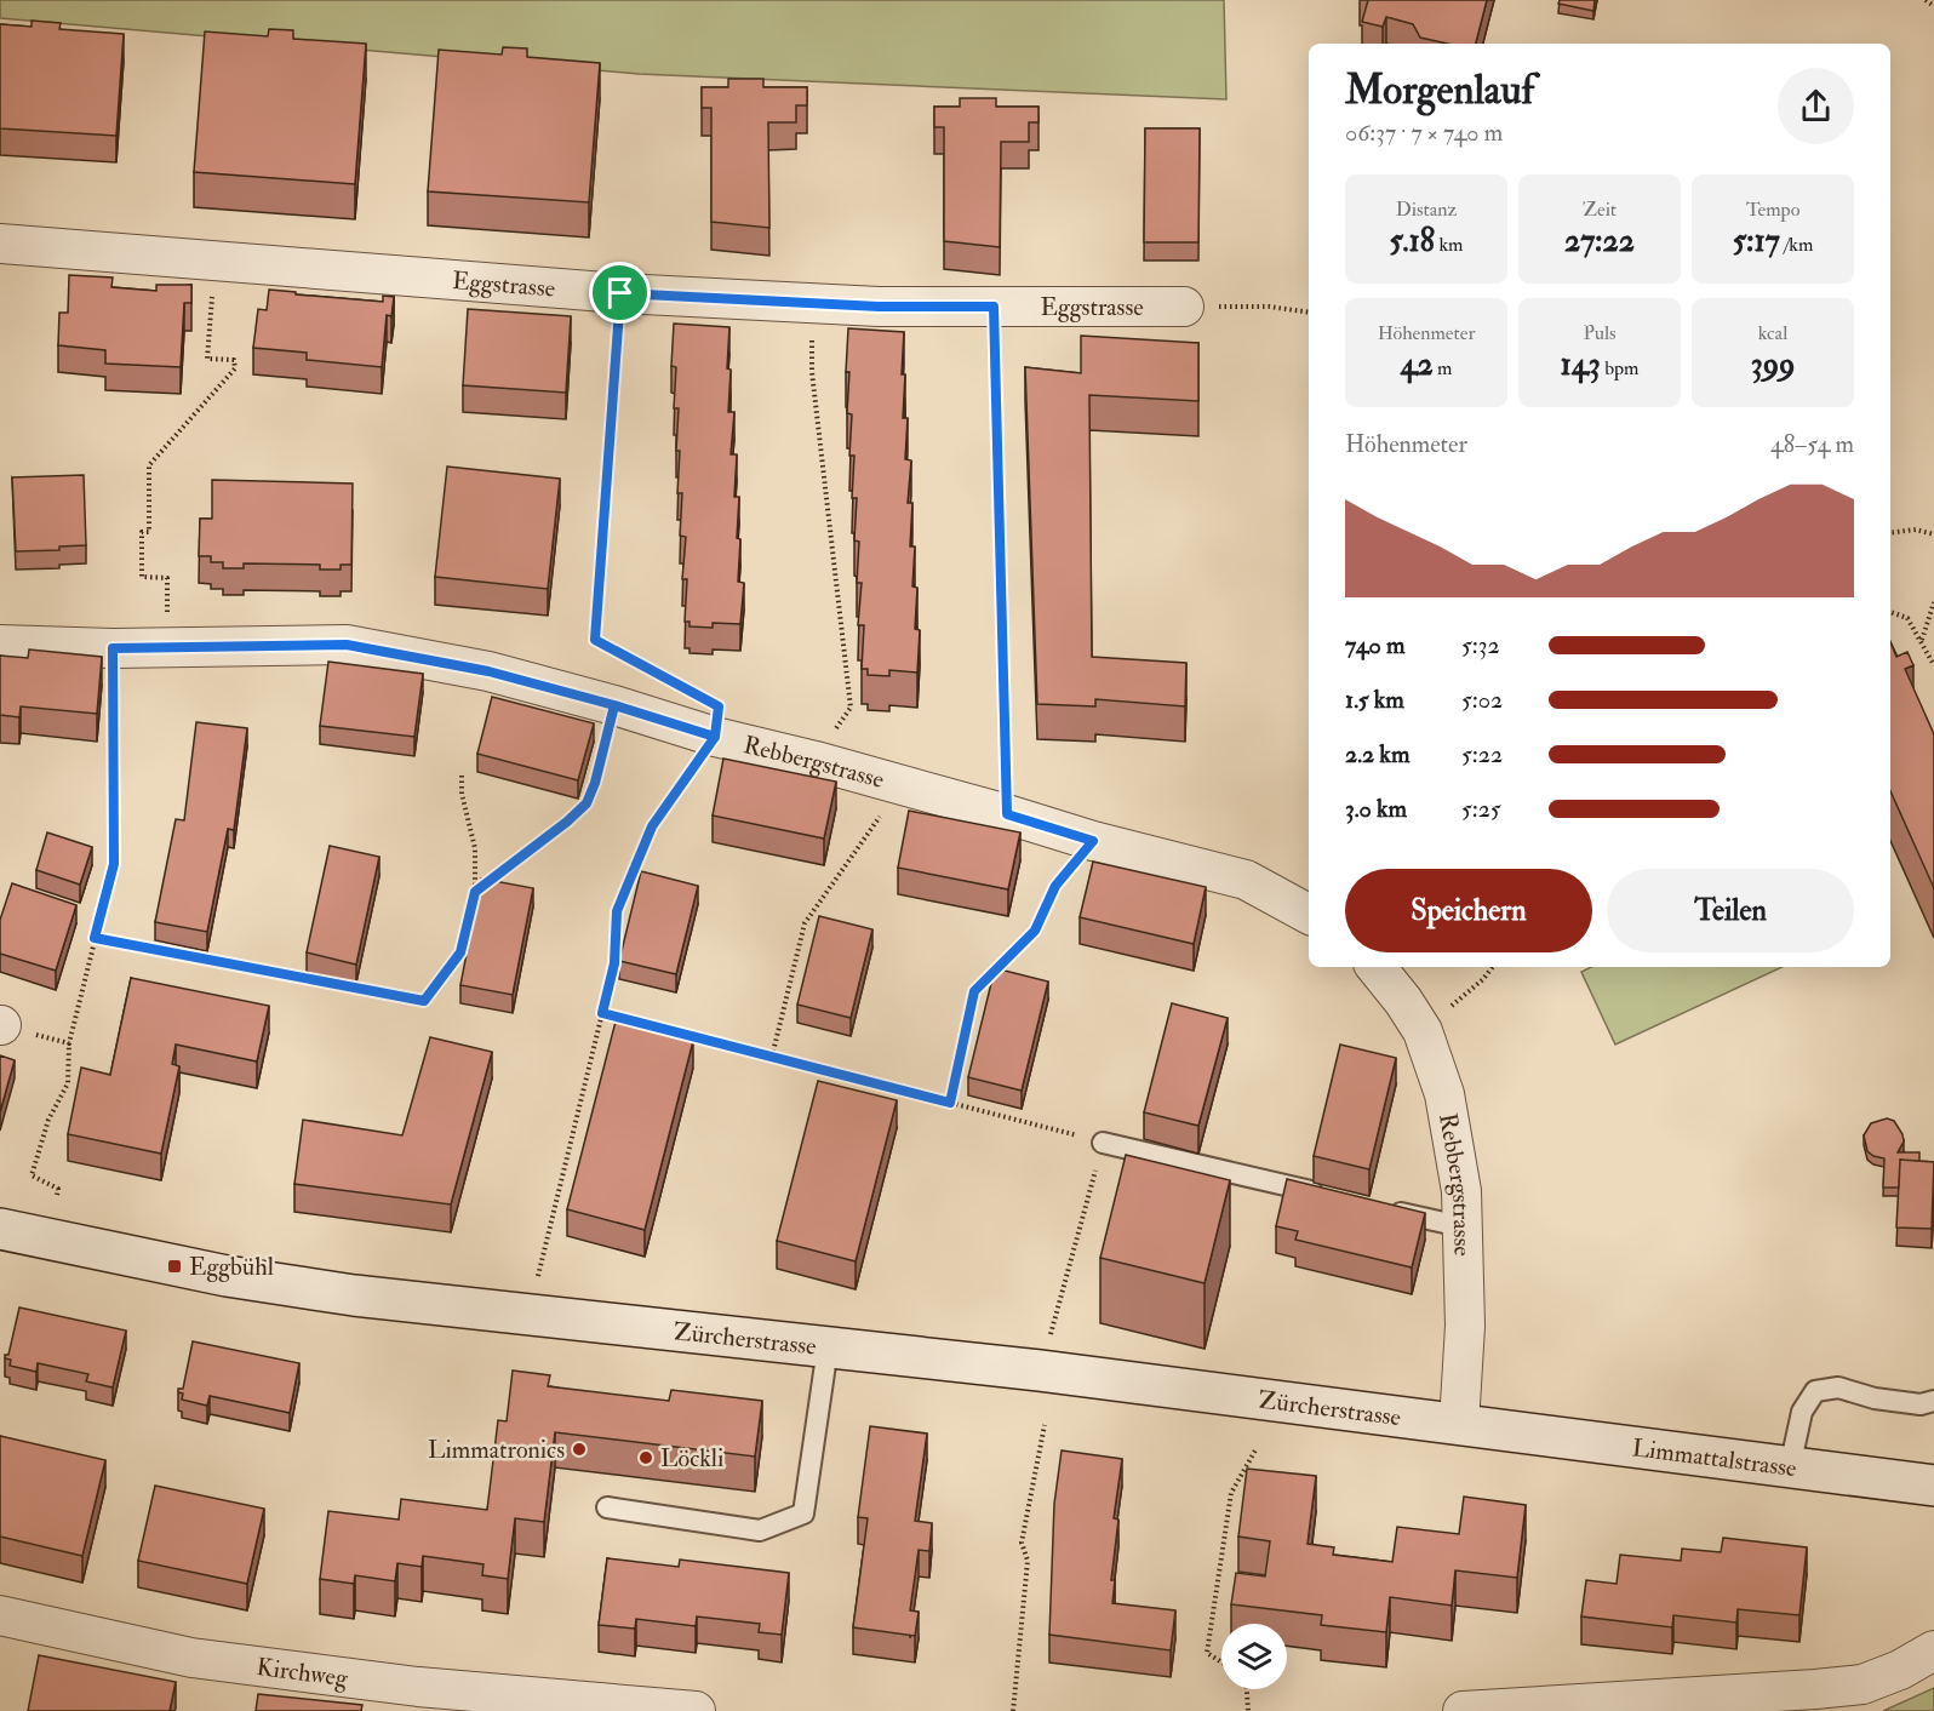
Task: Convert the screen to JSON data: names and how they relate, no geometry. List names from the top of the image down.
{
  "streets": {
    "main road": ["Zürcherstrasse", "Limmattalstrasse"],
    "street": ["Eggstrasse", "Rebbergstrasse", "Kirchweg"]
  },
  "crossings": [
    ["Rebbergstrasse", "Zürcherstrasse"],
    ["Rebbergstrasse", "Limmattalstrasse"],
    ["Zürcherstrasse", "Limmattalstrasse"]
  ],
  "places": {
    "transit": ["Eggbühl"],
    "other": ["Limmatronics", "Löckli"]
  },
  "page": {
    "heading": ["Morgenlauf", "06:37 · 7 × 740 m"],
    "stats": [
      ["Distanz", "5.18 km"],
      ["Zeit", "27:22"],
      ["Tempo", "5:17 /km"],
      ["Höhenmeter", "42 m"],
      ["Puls", "143 bpm"],
      ["kcal", "399"]
    ],
    "chart": ["Höhenmeter", "48–54 m"],
    "list": [
      {
        "name": "740 m",
        "note": "5:32"
      },
      {
        "name": "1.5 km",
        "note": "5:02"
      },
      {
        "name": "2.2 km",
        "note": "5:22"
      },
      {
        "name": "3.0 km",
        "note": "5:25"
      }
    ],
    "buttons": ["Speichern", "Teilen"]
  }
}
